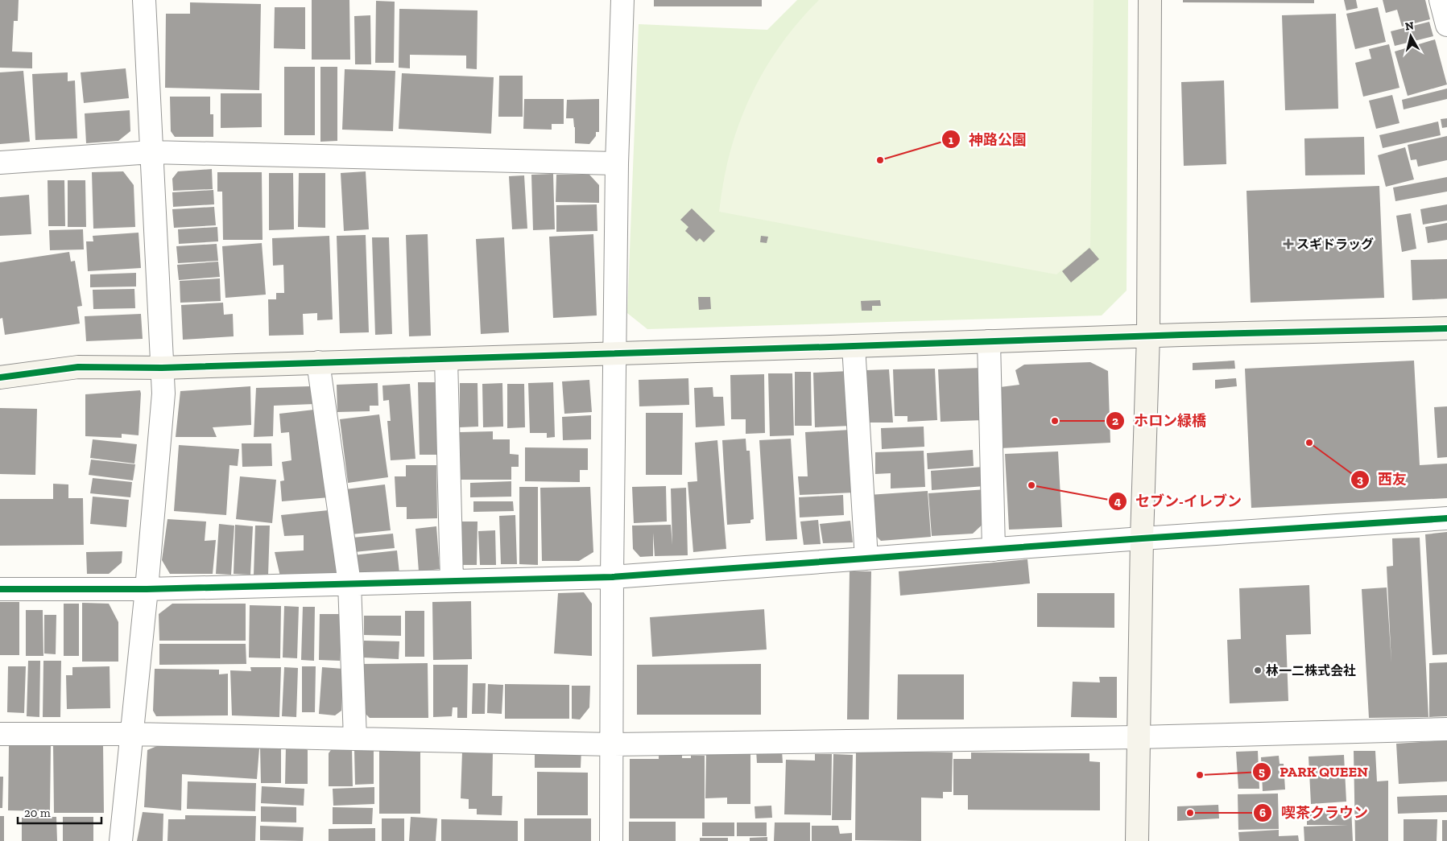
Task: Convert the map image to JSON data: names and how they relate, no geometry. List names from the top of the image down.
{
  "places": {
    "other": [
      "神路公園",
      "ホロン緑橋",
      "西友",
      "セブン-イレブン",
      "林一二株式会社",
      "PARK QUEEN",
      "喫茶クラウン"
    ],
    "health": ["スギドラッグ"]
  },
  "scale_bar": "20 m",
  "north": "top"
}
